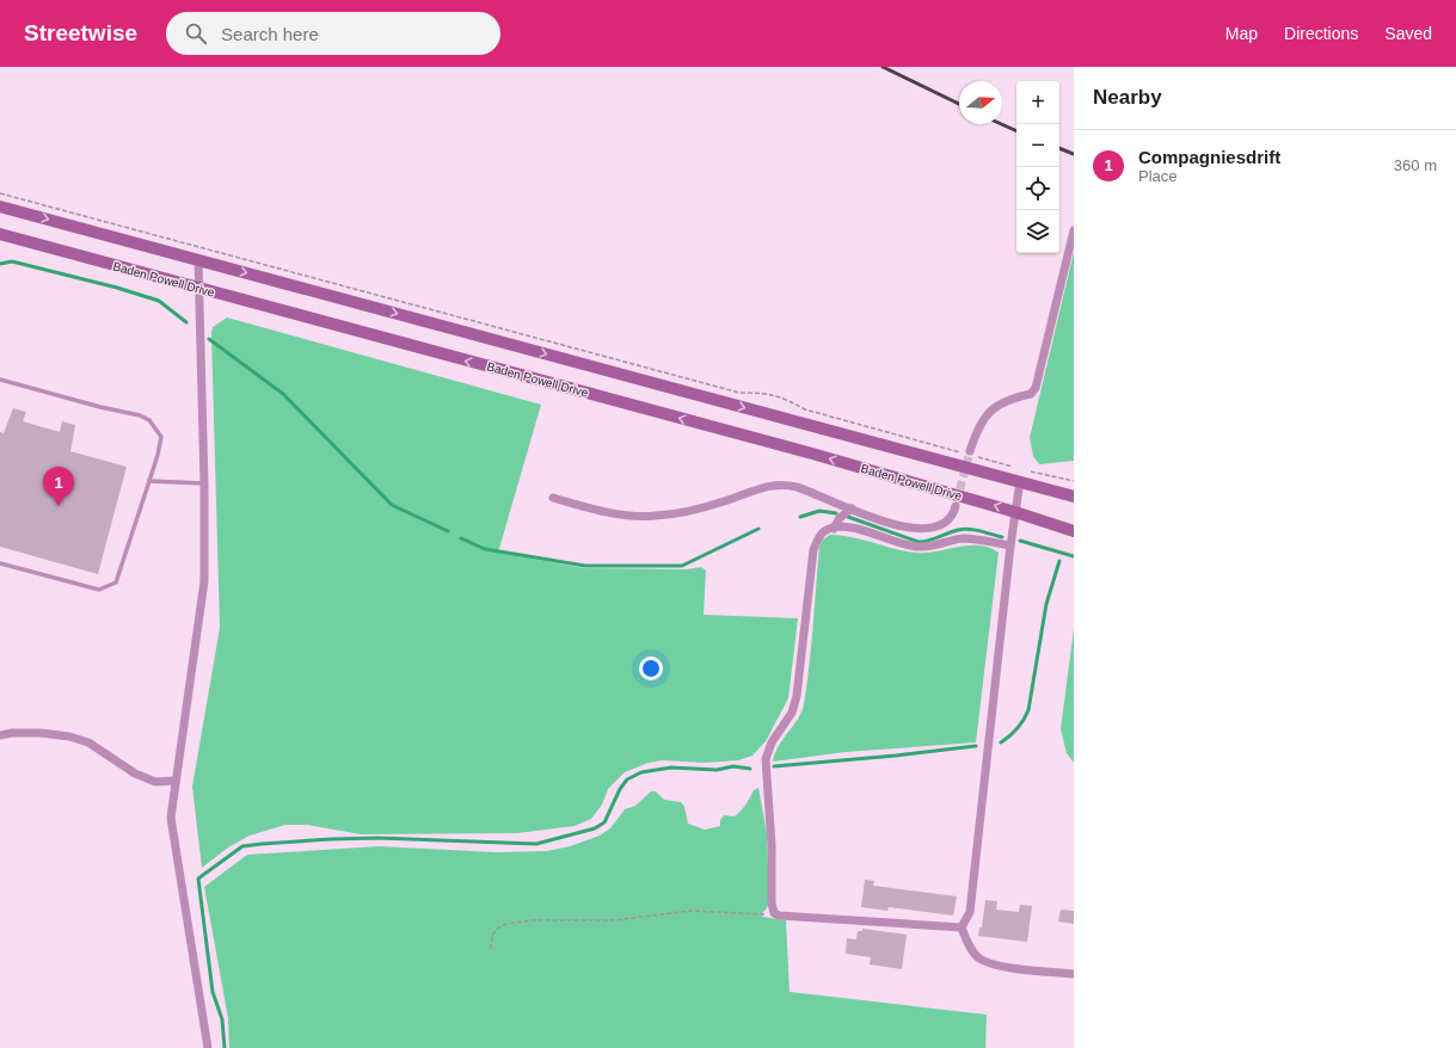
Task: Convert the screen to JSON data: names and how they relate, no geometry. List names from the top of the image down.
{
  "streets": {
    "main road": ["Baden Powell Drive"]
  },
  "north": "right",
  "page": {
    "header": "Streetwise",
    "search": "Search here",
    "nav": ["Map", "Directions", "Saved"],
    "heading": "Nearby",
    "map_buttons": ["+", "−"],
    "list": [
      {
        "mark": "1",
        "name": "Compagniesdrift",
        "note": "Place",
        "value": "360 m"
      }
    ],
    "pins": "1"
  }
}
